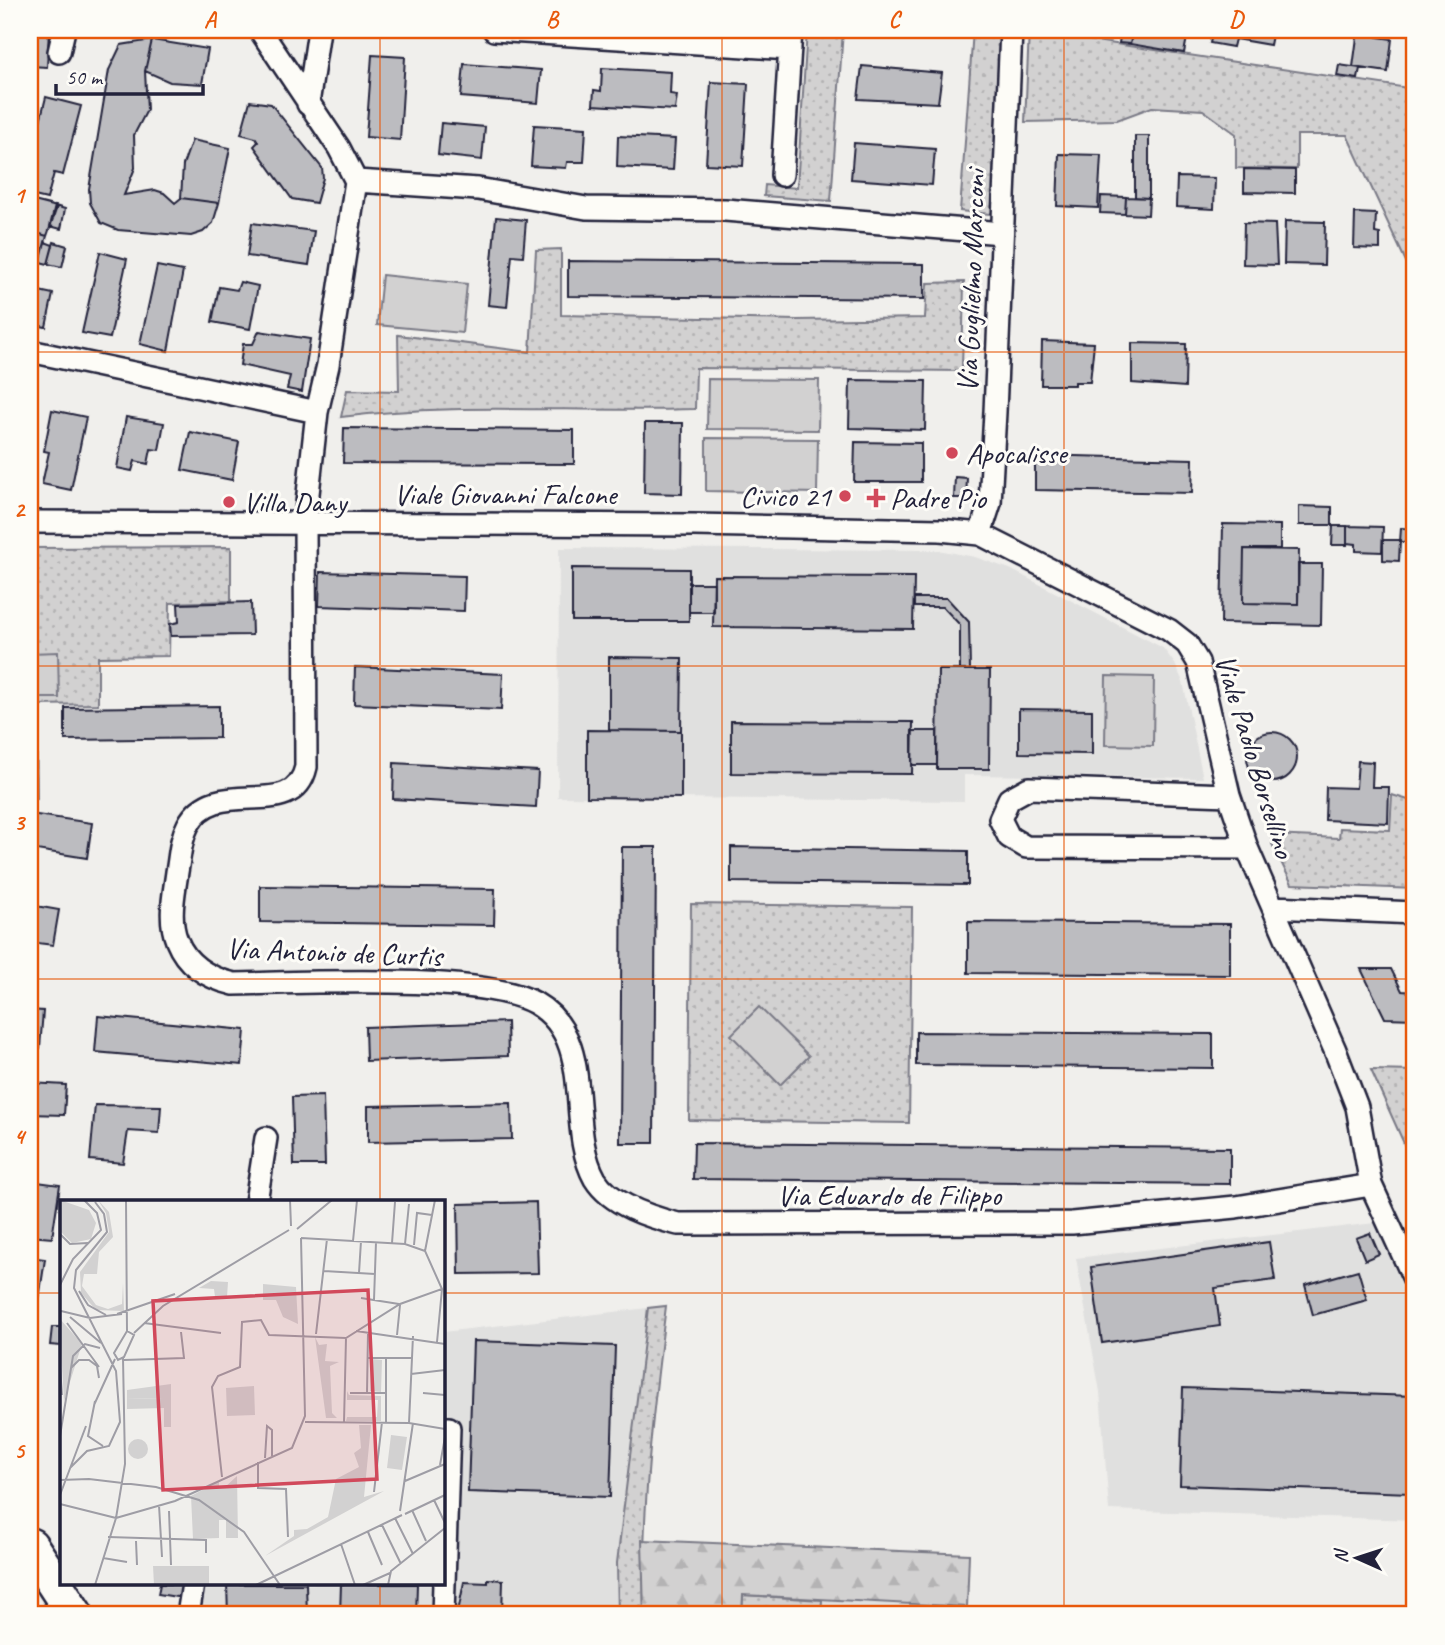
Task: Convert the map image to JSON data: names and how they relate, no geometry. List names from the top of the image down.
{
  "streets": {
    "street": [
      "Via Guglielmo Marconi",
      "Viale Giovanni Falcone",
      "Viale Paolo Borsellino",
      "Via Antonio de Curtis",
      "Via Eduardo de Filippo"
    ]
  },
  "crossings": [
    ["Via Guglielmo Marconi", "Viale Giovanni Falcone"],
    ["Via Guglielmo Marconi", "Viale Paolo Borsellino"],
    ["Viale Giovanni Falcone", "Viale Paolo Borsellino"],
    ["Viale Giovanni Falcone", "Via Antonio de Curtis"],
    ["Viale Paolo Borsellino", "Via Eduardo de Filippo"],
    ["Via Antonio de Curtis", "Via Eduardo de Filippo"]
  ],
  "places": {
    "other": ["Apocalisse", "Civico 21", "Villa Dany"],
    "health": ["Padre Pio"]
  },
  "scale_bar": "50 m",
  "north": "left",
  "grid": {
    "columns": [
      "A",
      "B",
      "C",
      "D"
    ],
    "rows": [
      "1",
      "2",
      "3",
      "4",
      "5"
    ]
  }
}
